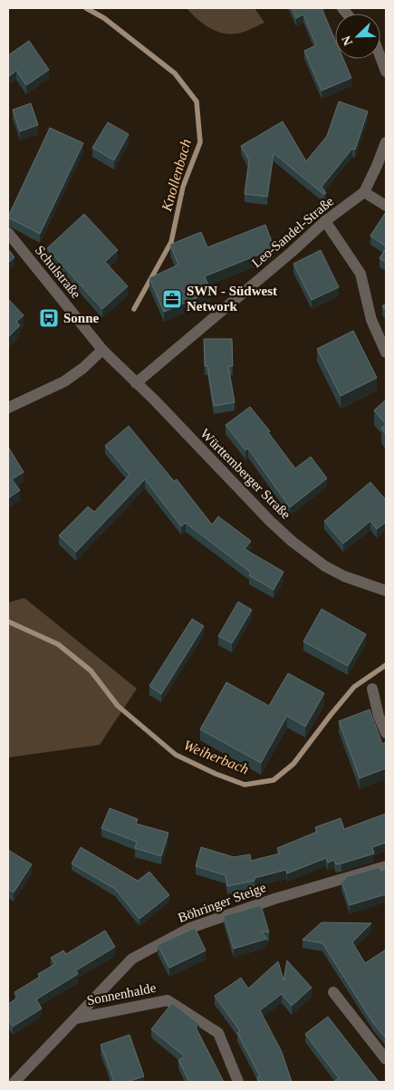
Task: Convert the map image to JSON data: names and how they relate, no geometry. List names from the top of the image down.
{
  "streets": {
    "street": [
      "Leo-Sandel-Straße",
      "Schulstraße",
      "Württemberger Straße",
      "Böhringer Steige",
      "Sonnenhalde"
    ]
  },
  "crossings": [
    ["Leo-Sandel-Straße", "Württemberger Straße"],
    ["Schulstraße", "Württemberger Straße"],
    ["Böhringer Steige", "Sonnenhalde"]
  ],
  "water": ["Knollenbach", "Weiherbach"],
  "places": {
    "office": ["SWN - Südwest Network"],
    "bus stop": ["Sonne"]
  },
  "north": "bottom left"
}
